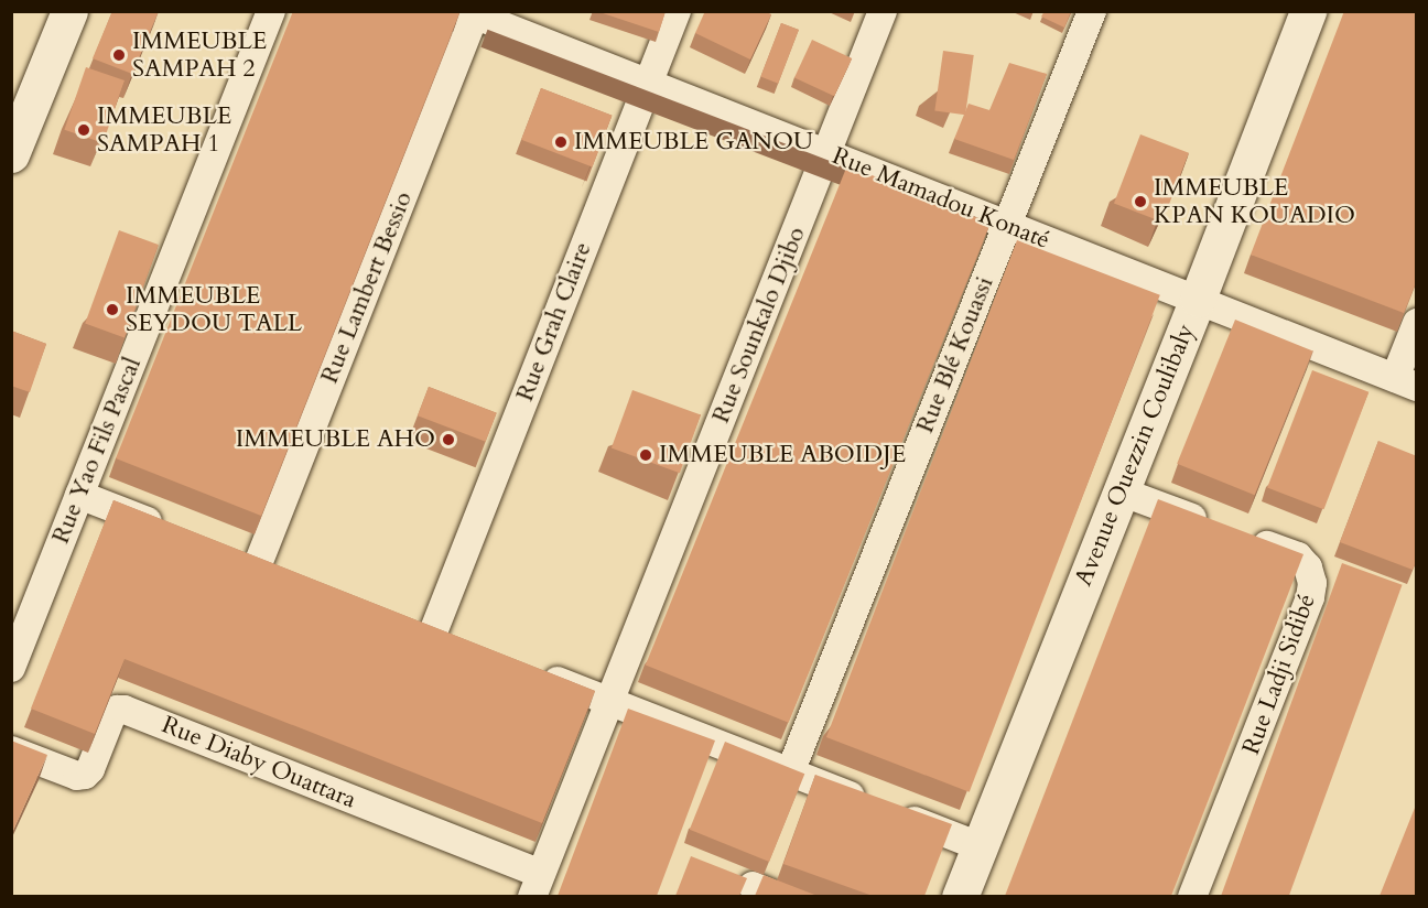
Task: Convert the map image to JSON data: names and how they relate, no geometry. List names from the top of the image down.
{
  "streets": {
    "street": [
      "Rue Mamadou Konaté",
      "Rue Lambert Bessio",
      "Rue Grah Claire",
      "Rue Sounkalo Djibo",
      "Rue Blé Kouassi",
      "Rue Yao Fils Pascal",
      "Avenue Ouezzin Coulibaly",
      "Rue Ladji Sidibé",
      "Rue Diaby Ouattara"
    ]
  },
  "crossings": [
    ["Rue Mamadou Konaté", "Rue Lambert Bessio"],
    ["Rue Mamadou Konaté", "Rue Grah Claire"],
    ["Rue Mamadou Konaté", "Rue Sounkalo Djibo"],
    ["Rue Mamadou Konaté", "Rue Blé Kouassi"],
    ["Rue Mamadou Konaté", "Avenue Ouezzin Coulibaly"],
    ["Rue Sounkalo Djibo", "Rue Diaby Ouattara"],
    ["Avenue Ouezzin Coulibaly", "Rue Ladji Sidibé"]
  ],
  "places": [
    "IMMEUBLE SAMPAH 2",
    "IMMEUBLE SAMPAH 1",
    "IMMEUBLE GANOU",
    "IMMEUBLE KPAN KOUADIO",
    "IMMEUBLE SEYDOU TALL",
    "IMMEUBLE AHO",
    "IMMEUBLE ABOIDJE"
  ]
}
